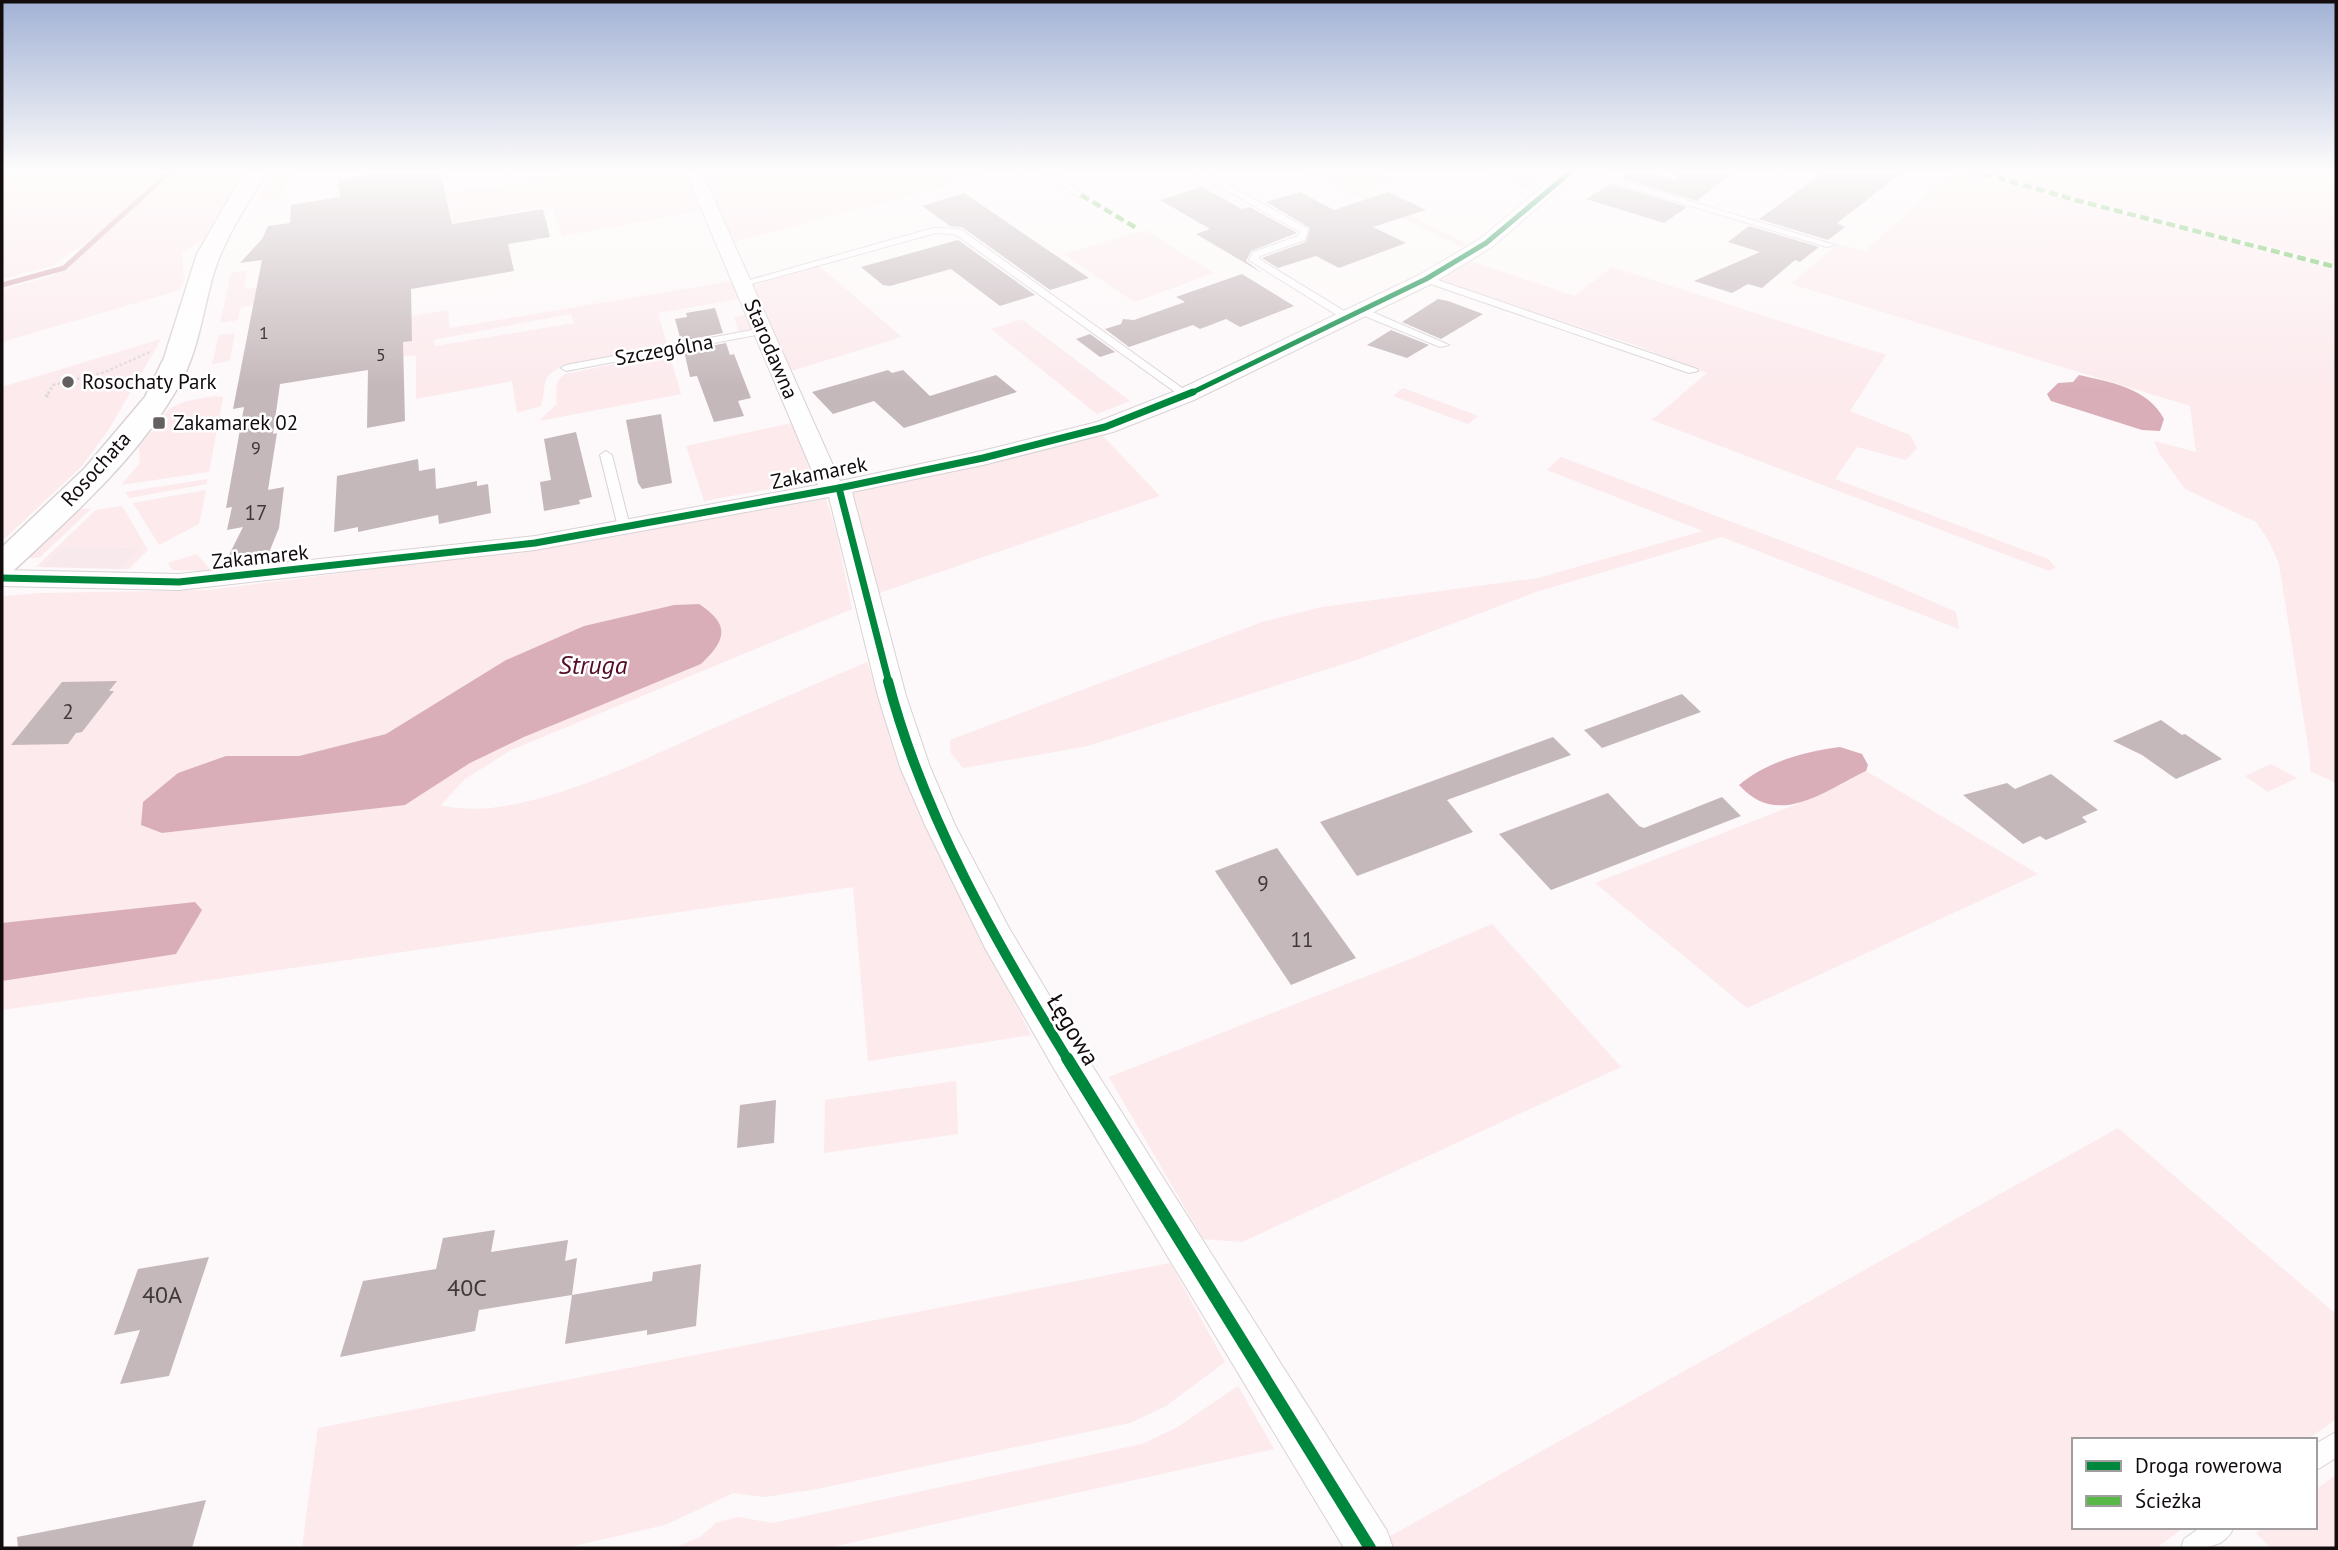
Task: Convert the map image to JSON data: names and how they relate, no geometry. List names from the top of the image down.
{
  "streets": {
    "street": [
      "Starodawna",
      "Rosochata",
      "Zakamarek",
      "Łęgowa"
    ],
    "lane": ["Szczególna"]
  },
  "crossings": [
    ["Starodawna", "Szczególna"],
    ["Starodawna", "Zakamarek"],
    ["Starodawna", "Łęgowa"],
    ["Zakamarek", "Łęgowa"]
  ],
  "water": ["Struga"],
  "places": {
    "other": ["Rosochaty Park"],
    "transit": ["Zakamarek 02"]
  },
  "house_numbers": [
    "1",
    "5",
    "9",
    "17",
    "2",
    "9",
    "11",
    "40C",
    "40A"
  ],
  "legend": ["Droga rowerowa", "Ścieżka"]
}
